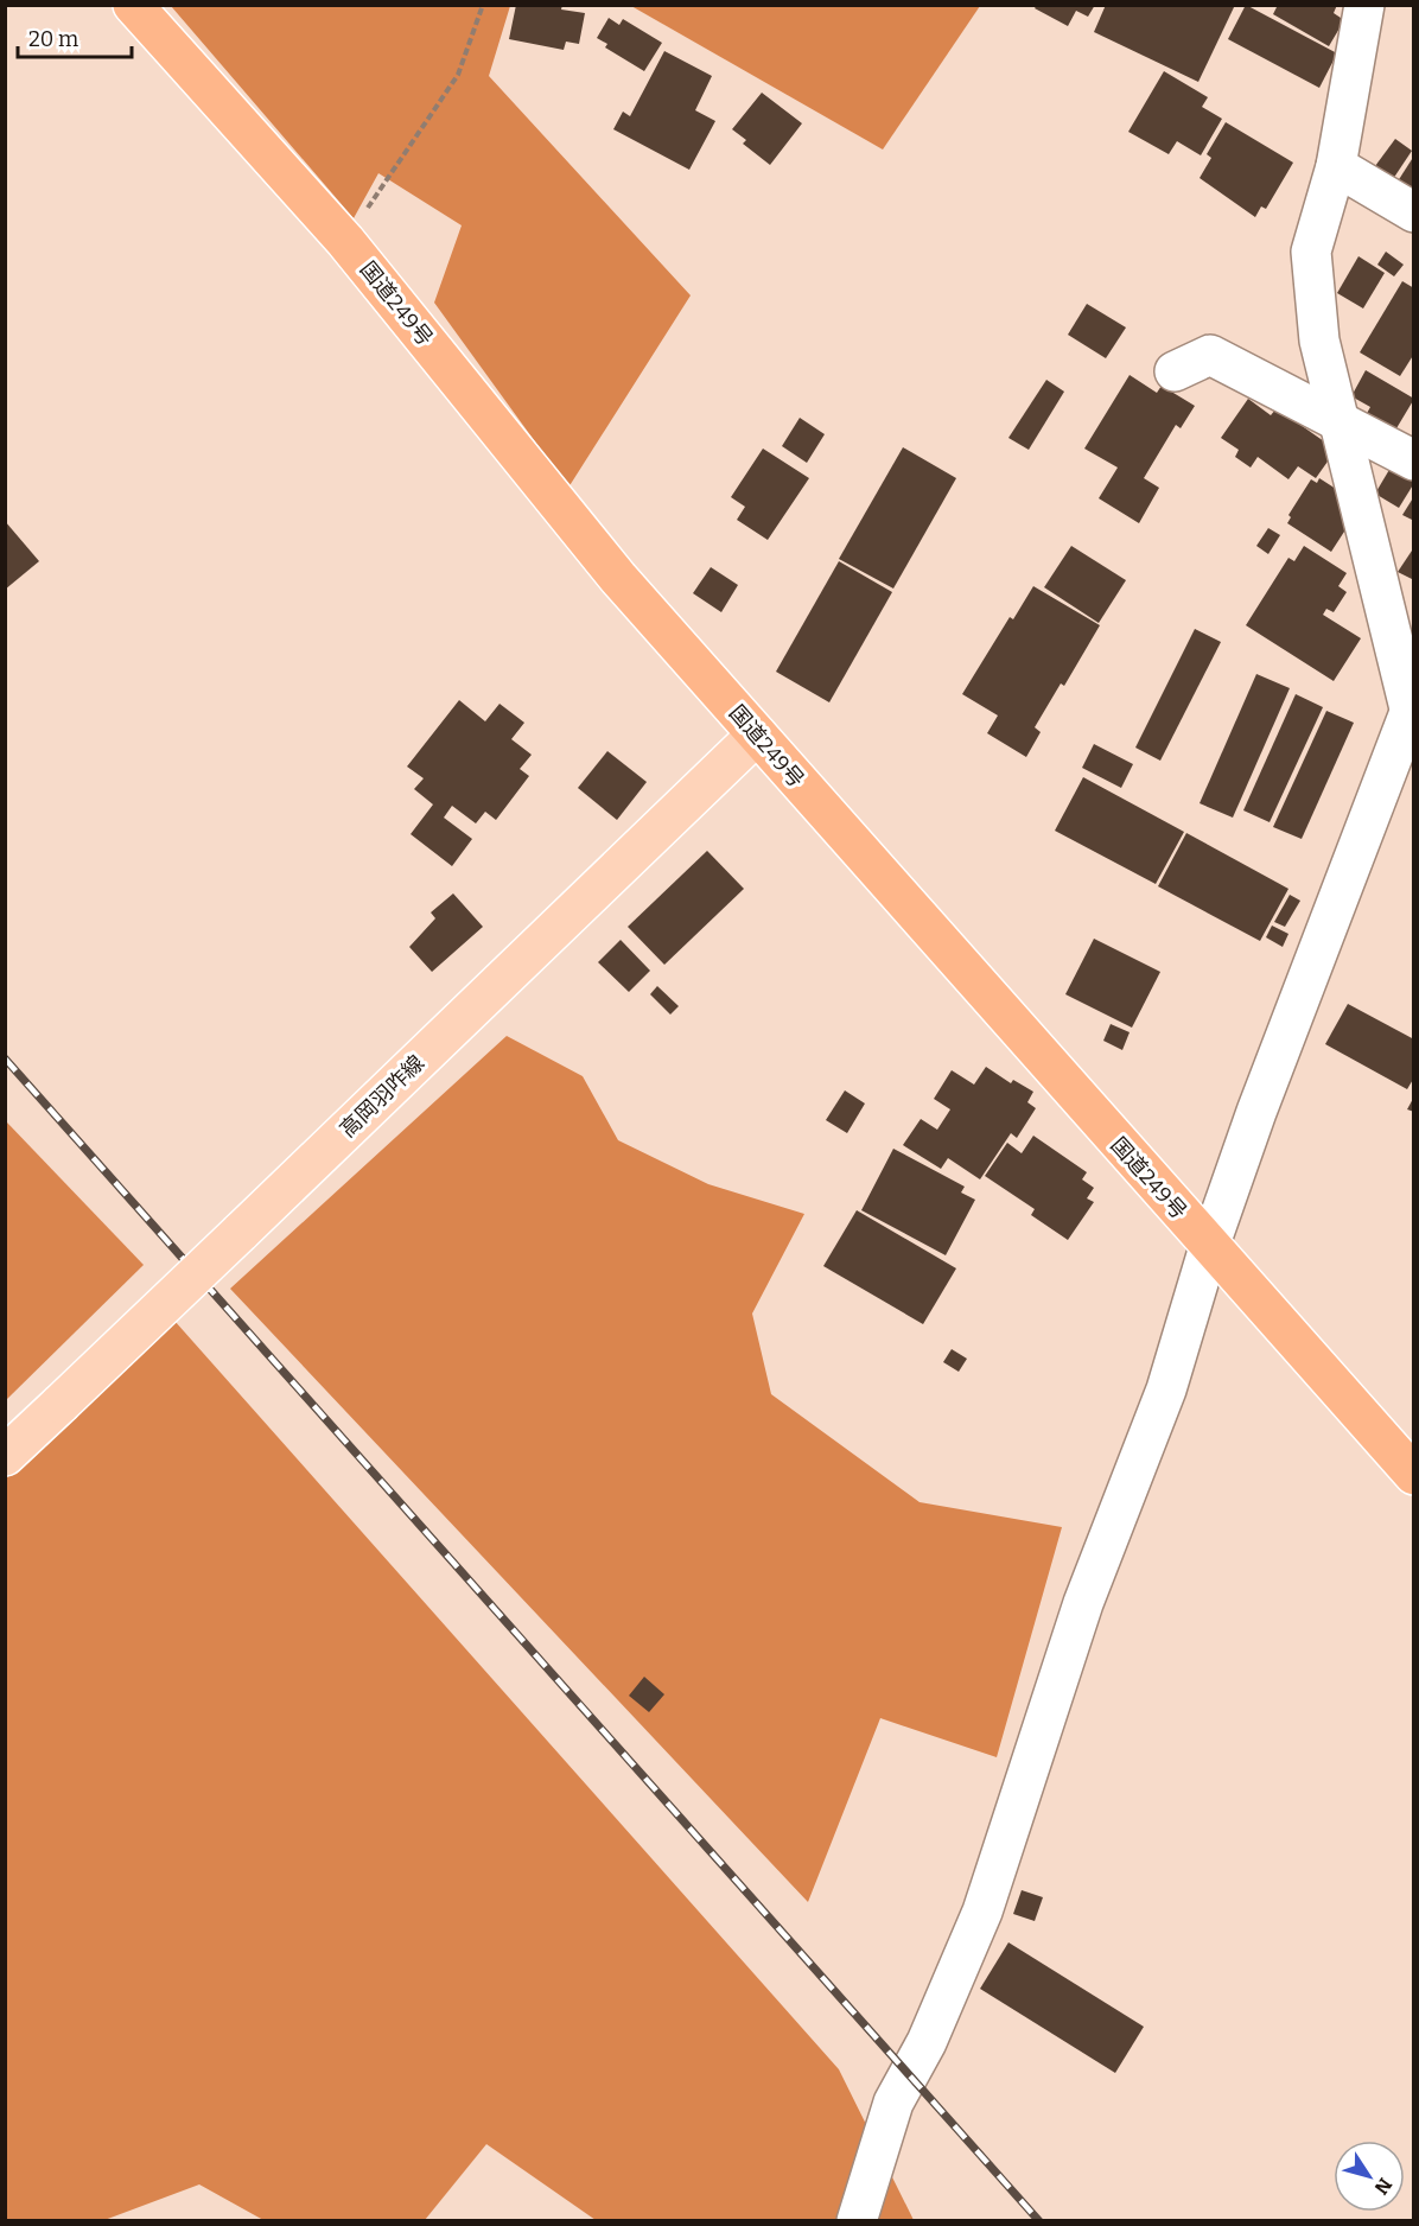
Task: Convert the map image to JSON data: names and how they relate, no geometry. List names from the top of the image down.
{
  "streets": {
    "highway": ["国道249号"],
    "main road": ["高岡羽咋線"]
  },
  "crossings": [
    ["国道249号", "高岡羽咋線"]
  ],
  "scale_bar": "20 m",
  "north": "bottom right"
}
